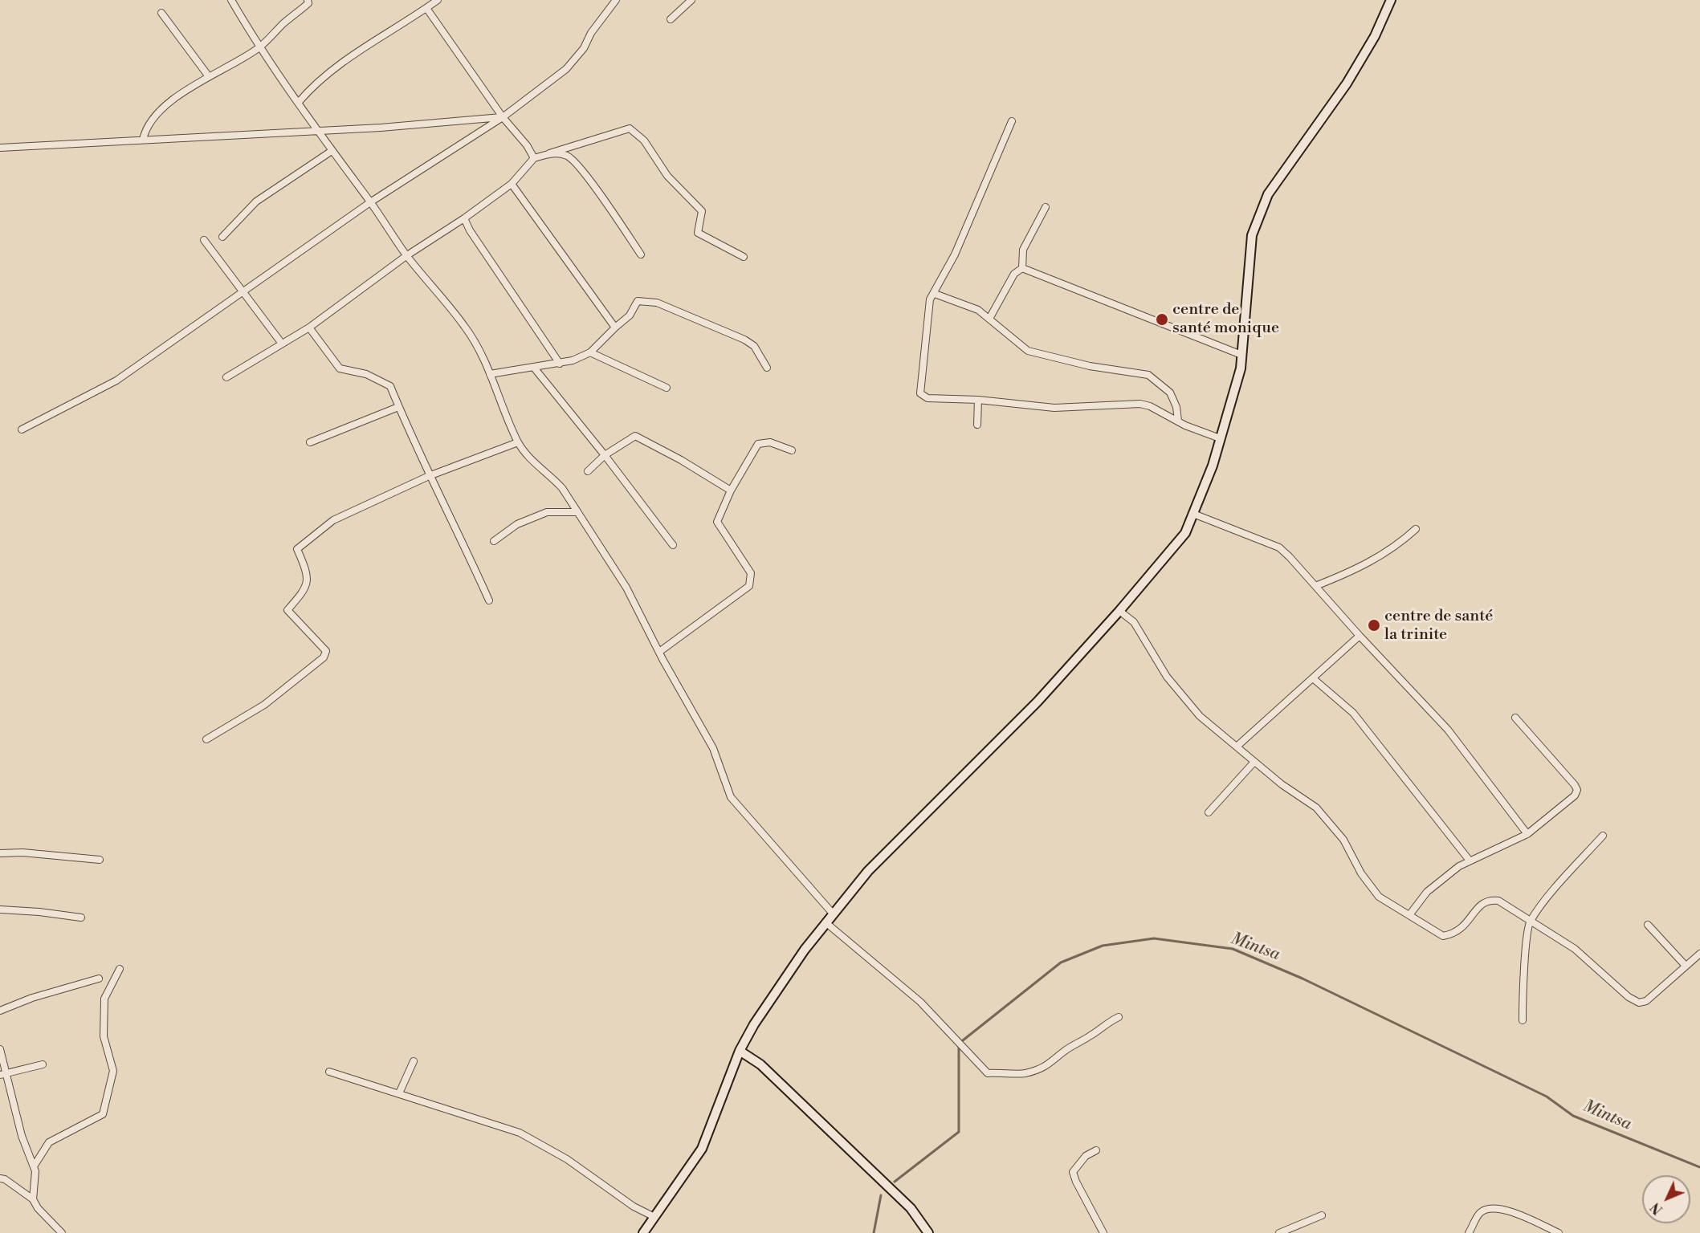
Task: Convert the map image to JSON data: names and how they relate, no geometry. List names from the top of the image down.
{
  "water": ["Mintsa"],
  "places": ["centre de santé monique", "centre de santé la trinite"],
  "north": "bottom left"
}
